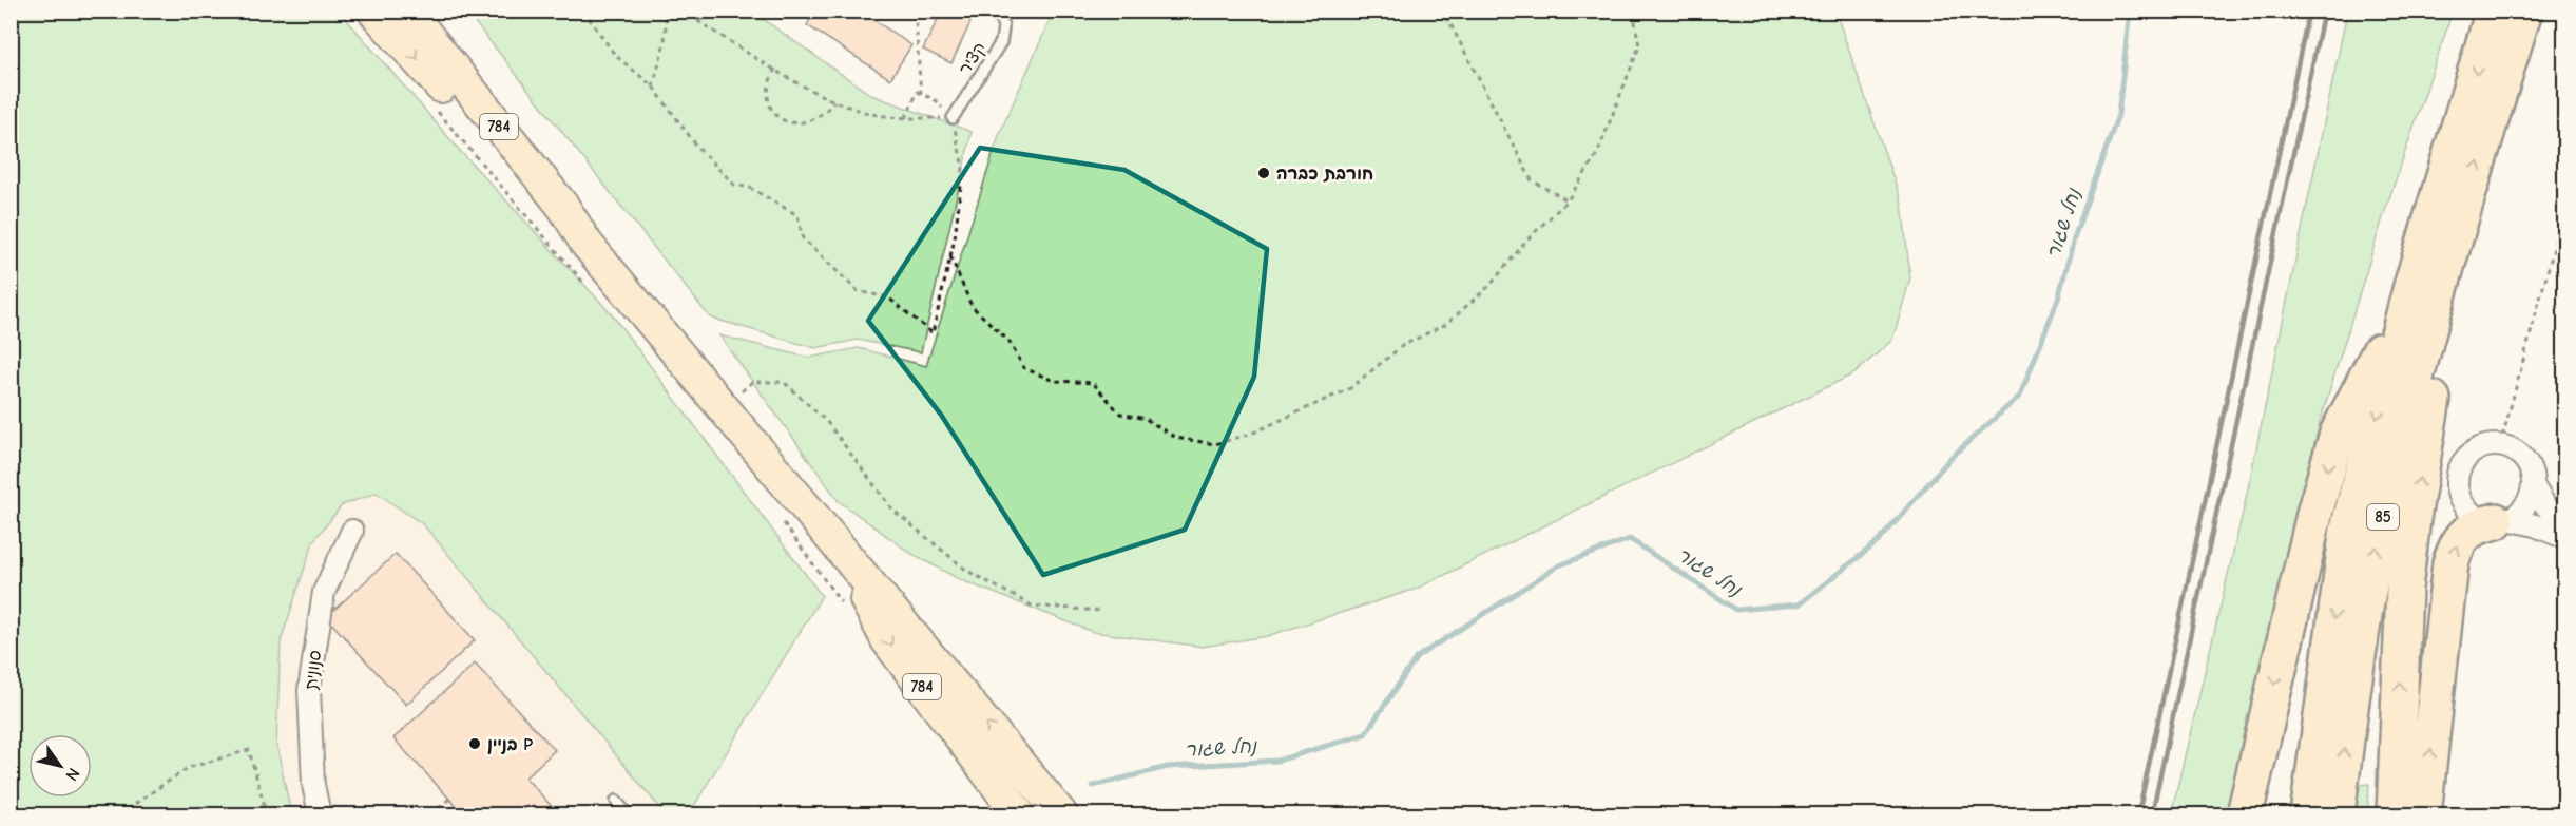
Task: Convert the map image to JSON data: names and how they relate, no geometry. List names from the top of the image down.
{
  "streets": {
    "highway": ["85"],
    "main road": ["784"],
    "street": ["סנונית"],
    "lane": ["קציר"]
  },
  "water": ["נחל שגור"],
  "places": ["חורבת כברה", "בניין P"],
  "north": "bottom right"
}
